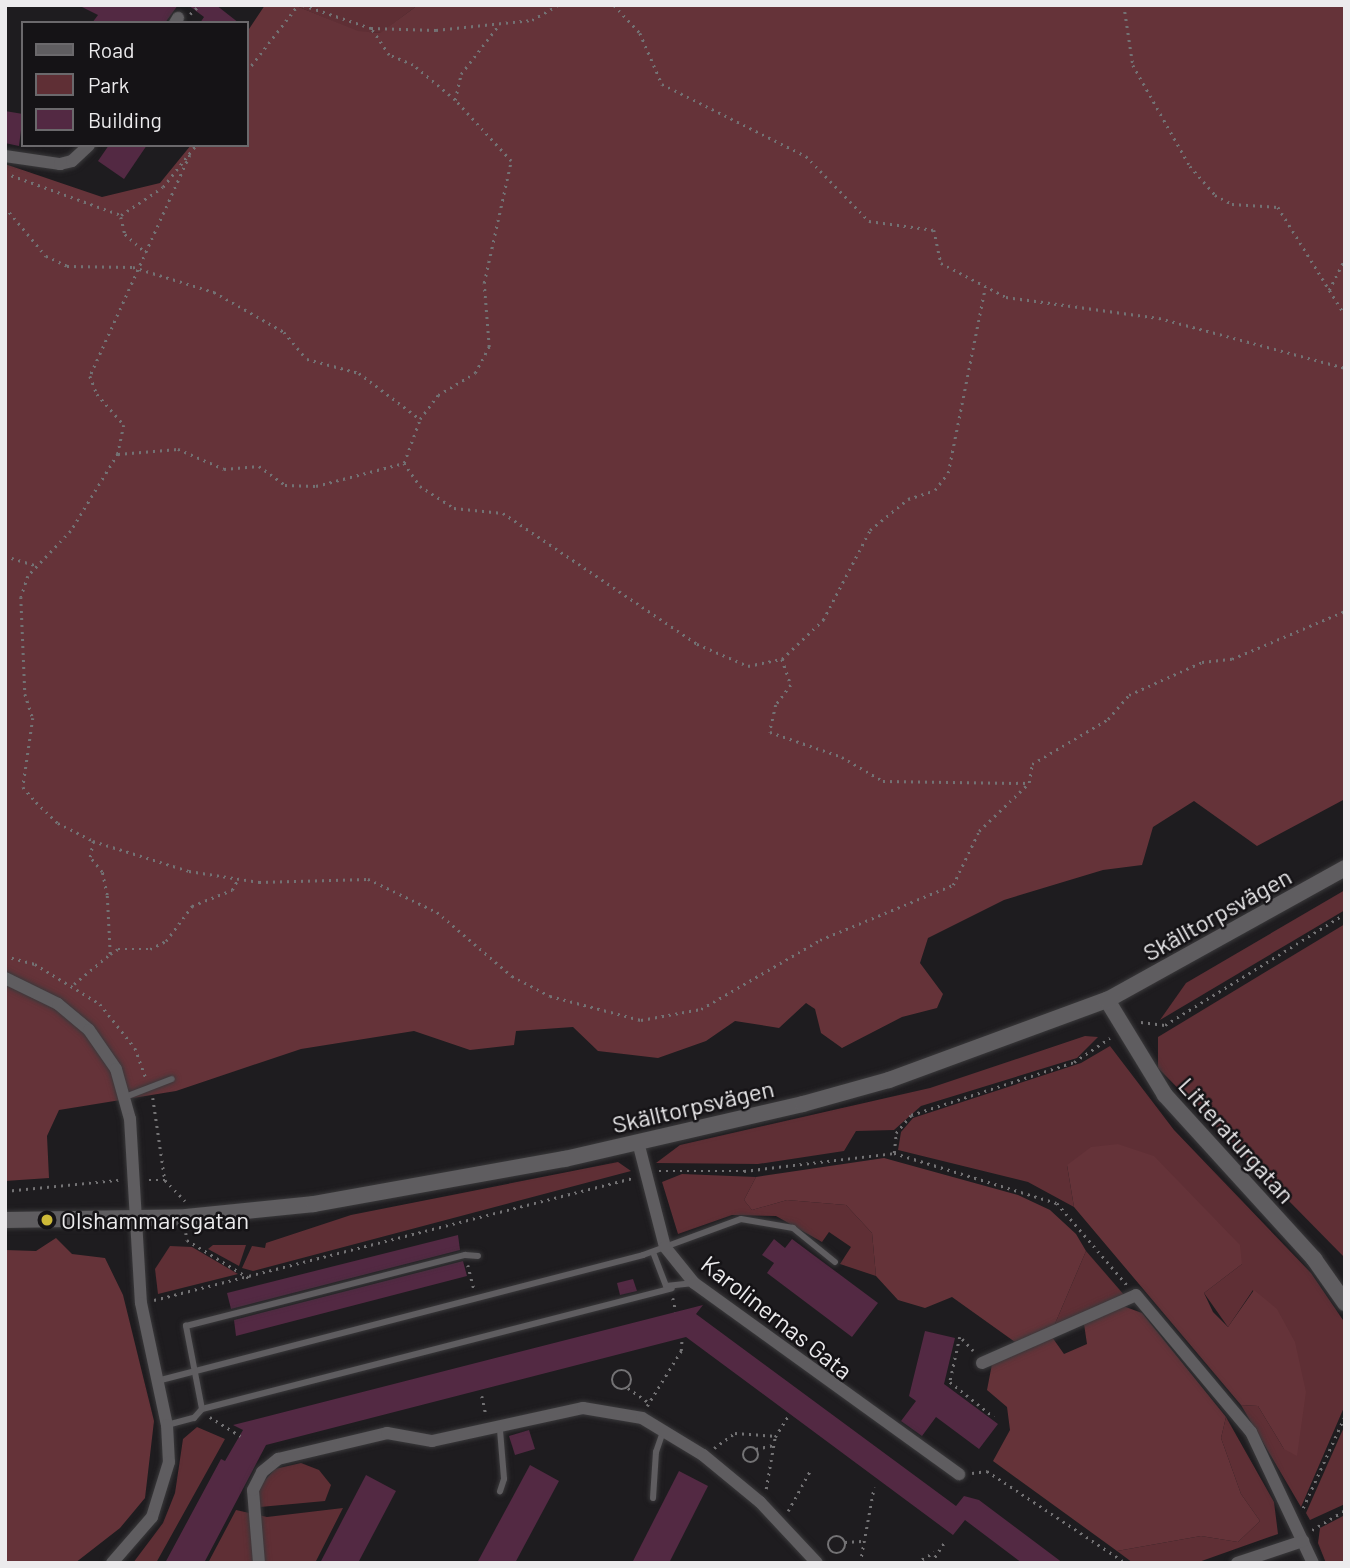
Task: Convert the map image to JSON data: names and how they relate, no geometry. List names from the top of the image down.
{
  "streets": {
    "street": ["Skälltorpsvägen", "Litteraturgatan", "Karolinernas Gata"]
  },
  "crossings": [
    ["Skälltorpsvägen", "Litteraturgatan"],
    ["Skälltorpsvägen", "Karolinernas Gata"]
  ],
  "places": ["Olshammarsgatan"],
  "legend": ["Road", "Park", "Building"]
}
